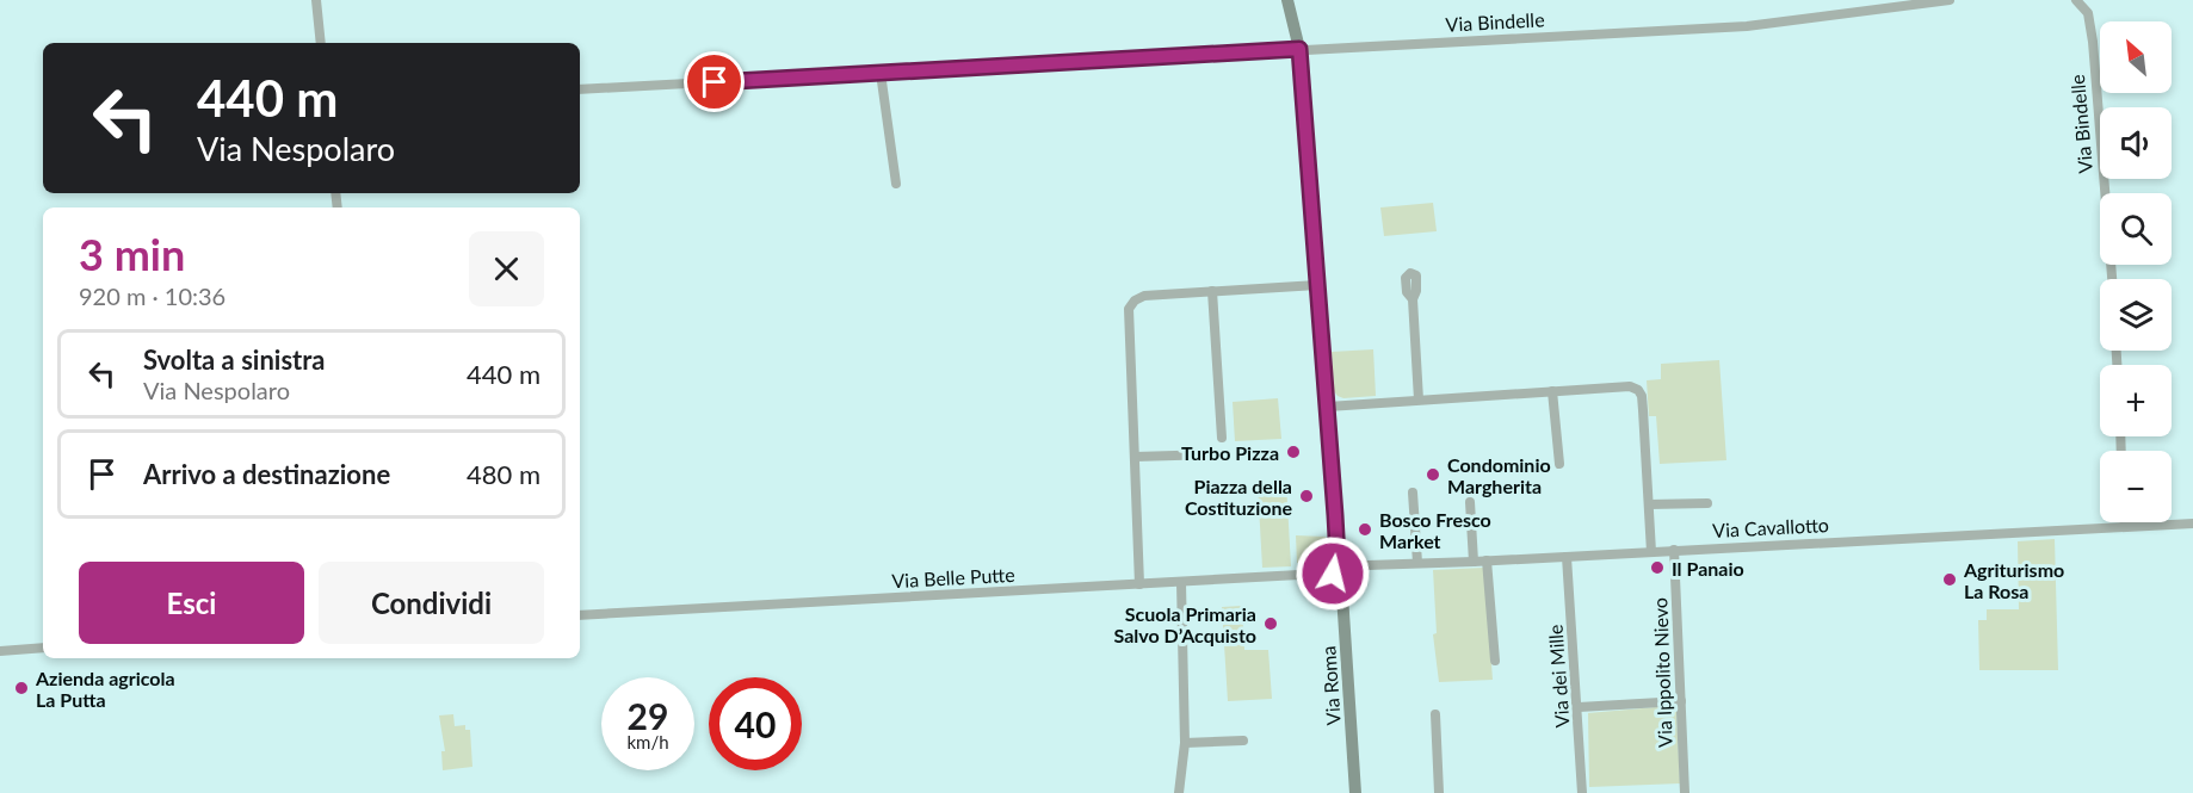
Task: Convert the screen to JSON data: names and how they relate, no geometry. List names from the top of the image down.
{
  "streets": {
    "street": [
      "Via Bindelle",
      "Via Cavallotto",
      "Via Belle Putte",
      "Via Ippolito Nievo",
      "Via dei Mille",
      "Via Roma"
    ]
  },
  "crossings": [
    ["Via Cavallotto", "Via Belle Putte"],
    ["Via Cavallotto", "Via Ippolito Nievo"],
    ["Via Cavallotto", "Via dei Mille"],
    ["Via Cavallotto", "Via Roma"],
    ["Via Belle Putte", "Via Roma"]
  ],
  "places": [
    "Turbo Pizza",
    "Condominio Margherita",
    "Piazza della Costituzione",
    "Bosco Fresco Market",
    "Il Panaio",
    "Agriturismo La Rosa",
    "Scuola Primaria Salvo D’Acquisto",
    "Azienda agricola La Putta"
  ],
  "north": "top left",
  "page": {
    "map_buttons": ["+", "−"],
    "turn": ["440 m", "Via Nespolaro"],
    "heading": ["3 min", "920 m · 10:36"],
    "list": [
      {
        "name": "Svolta a sinistra",
        "note": "Via Nespolaro",
        "value": "440 m"
      },
      {
        "name": "Arrivo a destinazione",
        "value": "480 m"
      }
    ],
    "buttons": ["Esci", "Condividi"],
    "speed": "29 km/h",
    "limit": "40"
  }
}
